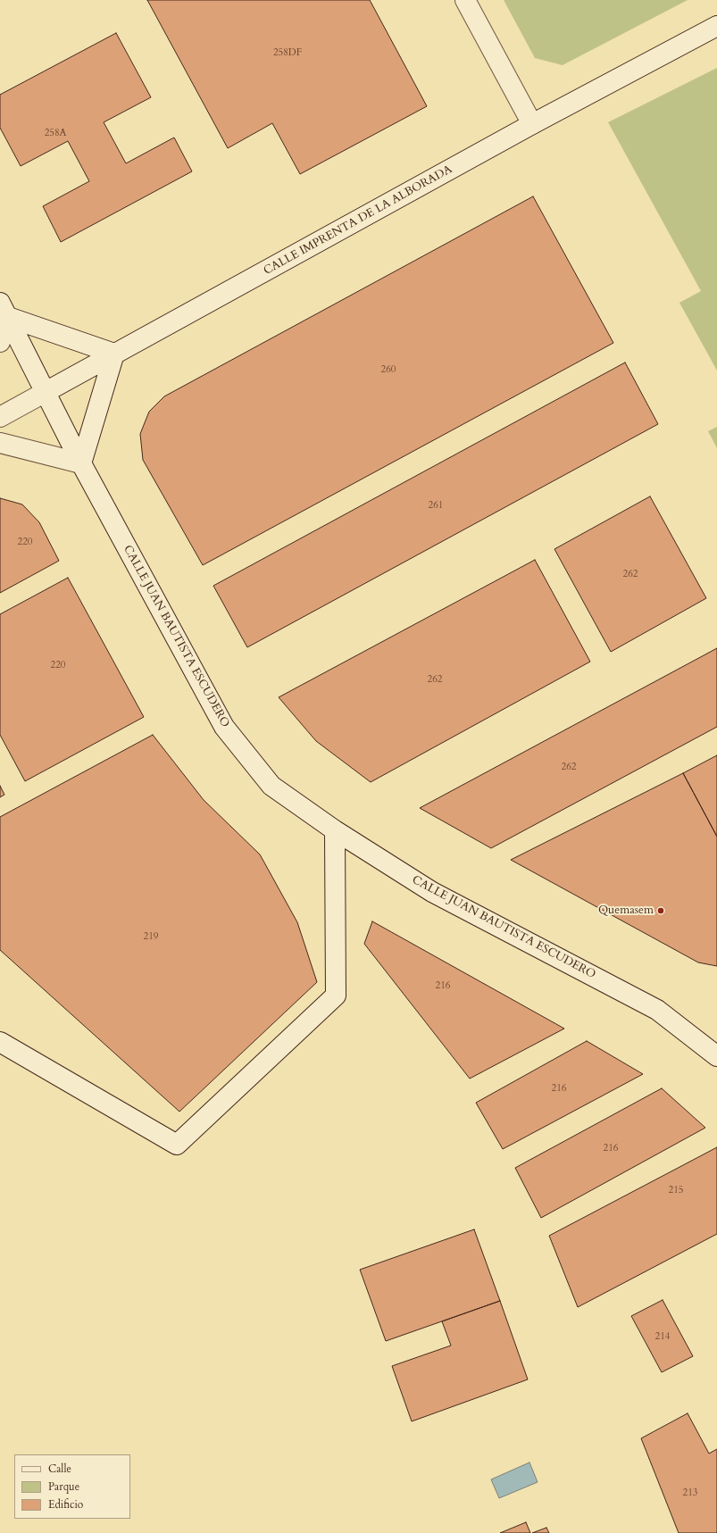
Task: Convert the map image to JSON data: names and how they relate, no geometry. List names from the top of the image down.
{
  "streets": {
    "street": ["CALLE IMPRENTA DE LA ALBORADA", "CALLE JUAN BAUTISTA ESCUDERO"]
  },
  "crossings": [
    ["CALLE IMPRENTA DE LA ALBORADA", "CALLE JUAN BAUTISTA ESCUDERO"]
  ],
  "places": ["Quemasem"],
  "house_numbers": [
    "258DF",
    "258A",
    "260",
    "261",
    "220",
    "262",
    "220",
    "262",
    "262",
    "219",
    "216",
    "216",
    "216",
    "215",
    "214",
    "213"
  ],
  "legend": ["Calle", "Parque", "Edificio"]
}
